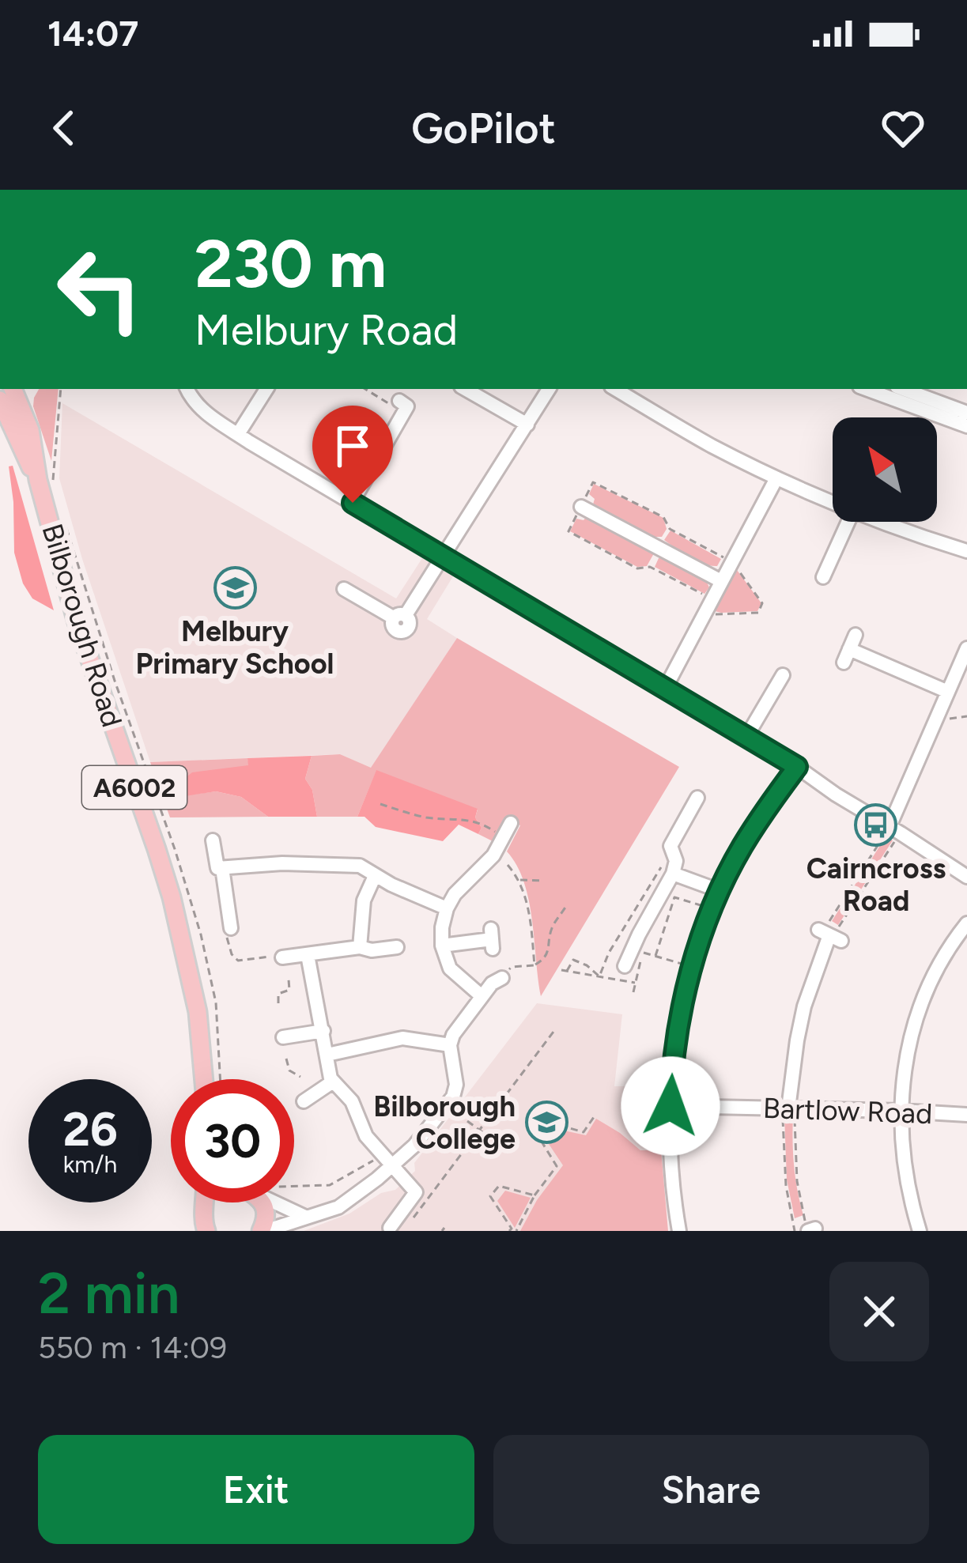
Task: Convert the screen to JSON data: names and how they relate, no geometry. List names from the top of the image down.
{
  "streets": {
    "main road": ["Bilborough Road", "A6002"],
    "street": ["Bartlow Road"]
  },
  "places": {
    "school or university": ["Melbury Primary School", "Bilborough College"],
    "bus stop": ["Cairncross Road"]
  },
  "north": "top left",
  "page": {
    "status": "14:07",
    "header": "GoPilot",
    "turn": ["230 m", "Melbury Road"],
    "speed": "26 km/h",
    "limit": "30",
    "heading": ["2 min", "550 m · 14:09"],
    "buttons": ["Exit", "Share"]
  }
}
